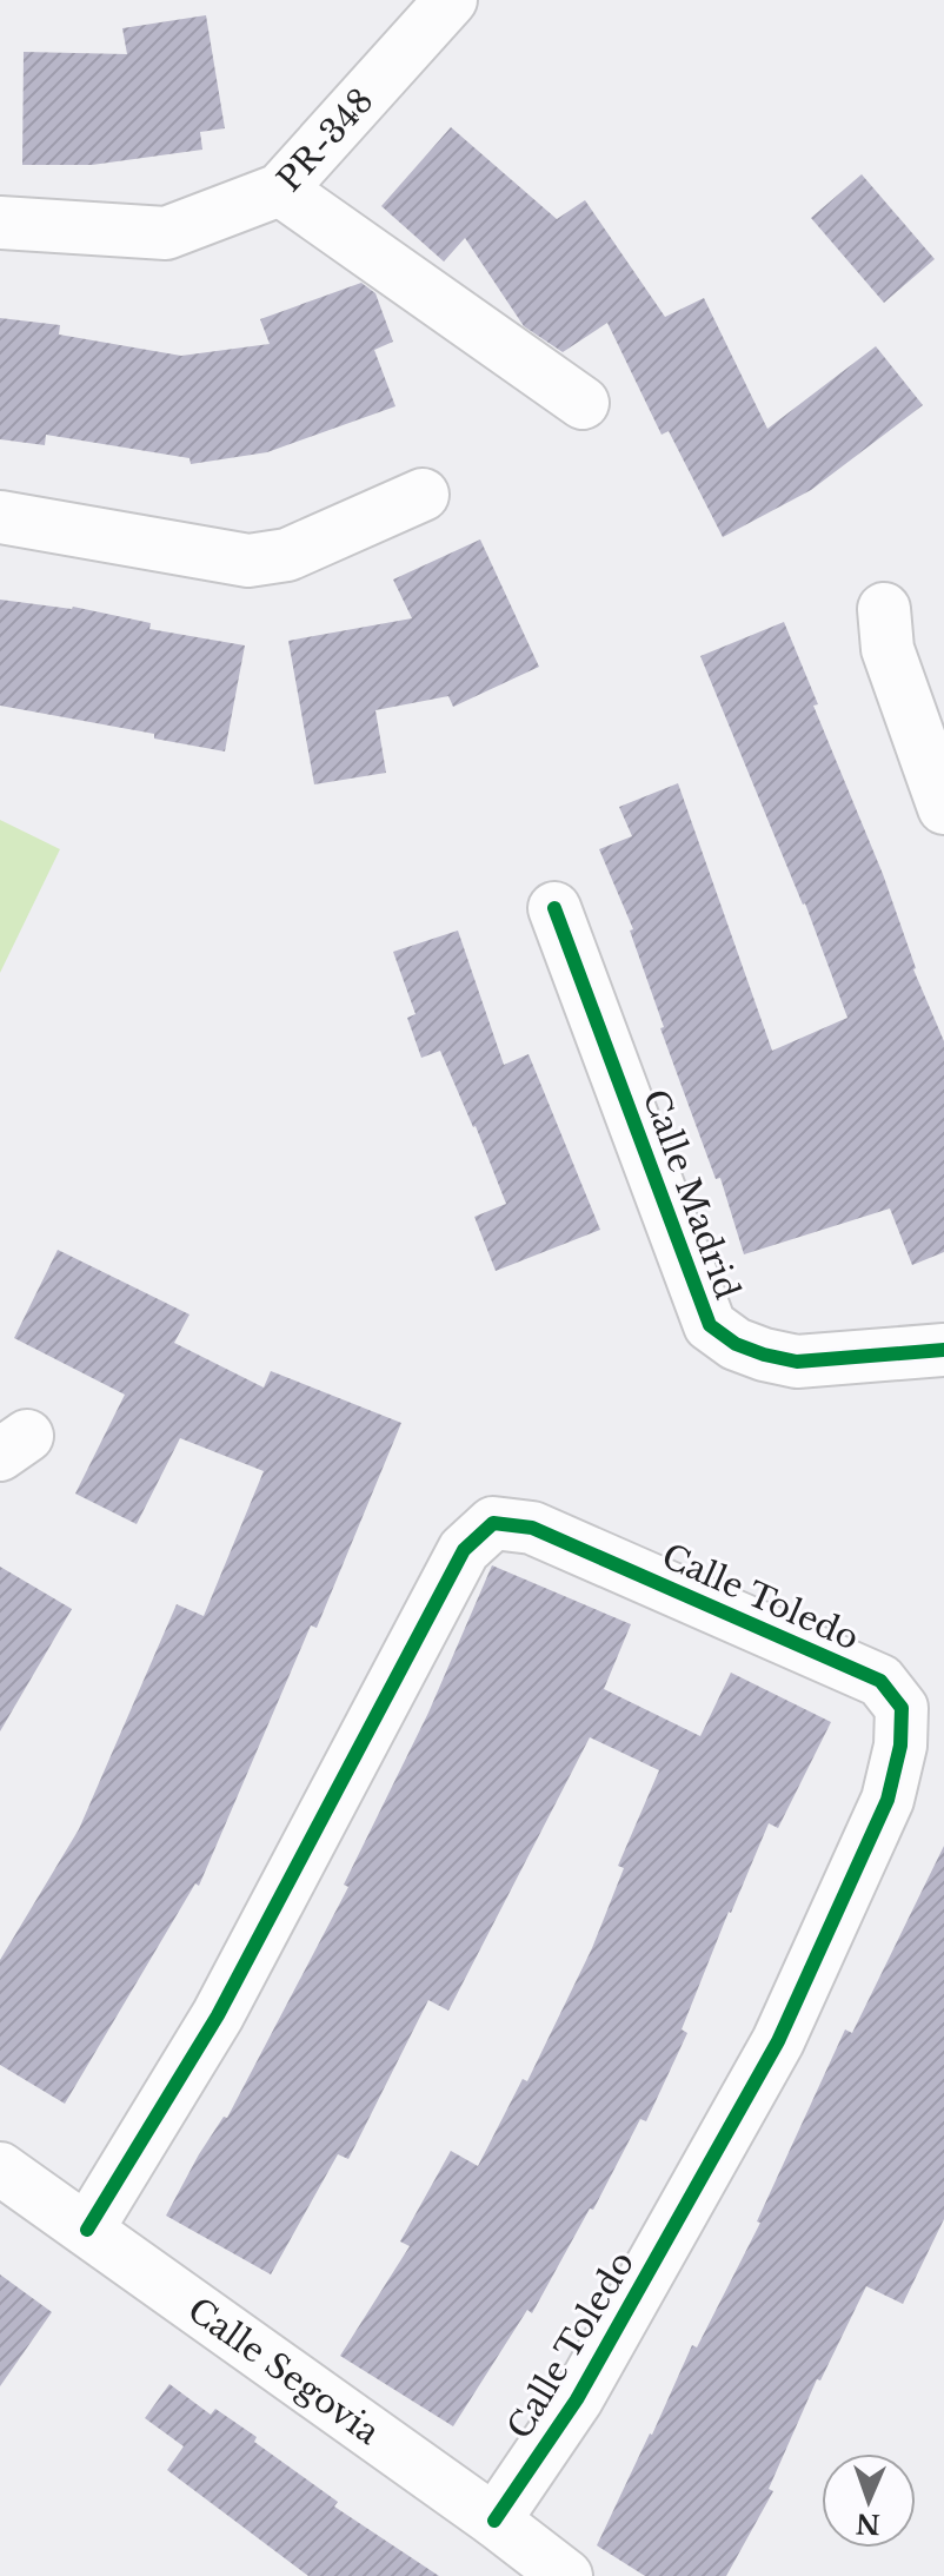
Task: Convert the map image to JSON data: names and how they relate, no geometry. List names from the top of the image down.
{
  "streets": {
    "street": [
      "PR-348",
      "Calle Madrid",
      "Calle Toledo",
      "Calle Segovia"
    ]
  },
  "crossings": [
    ["Calle Toledo", "Calle Segovia"]
  ],
  "north": "bottom"
}
